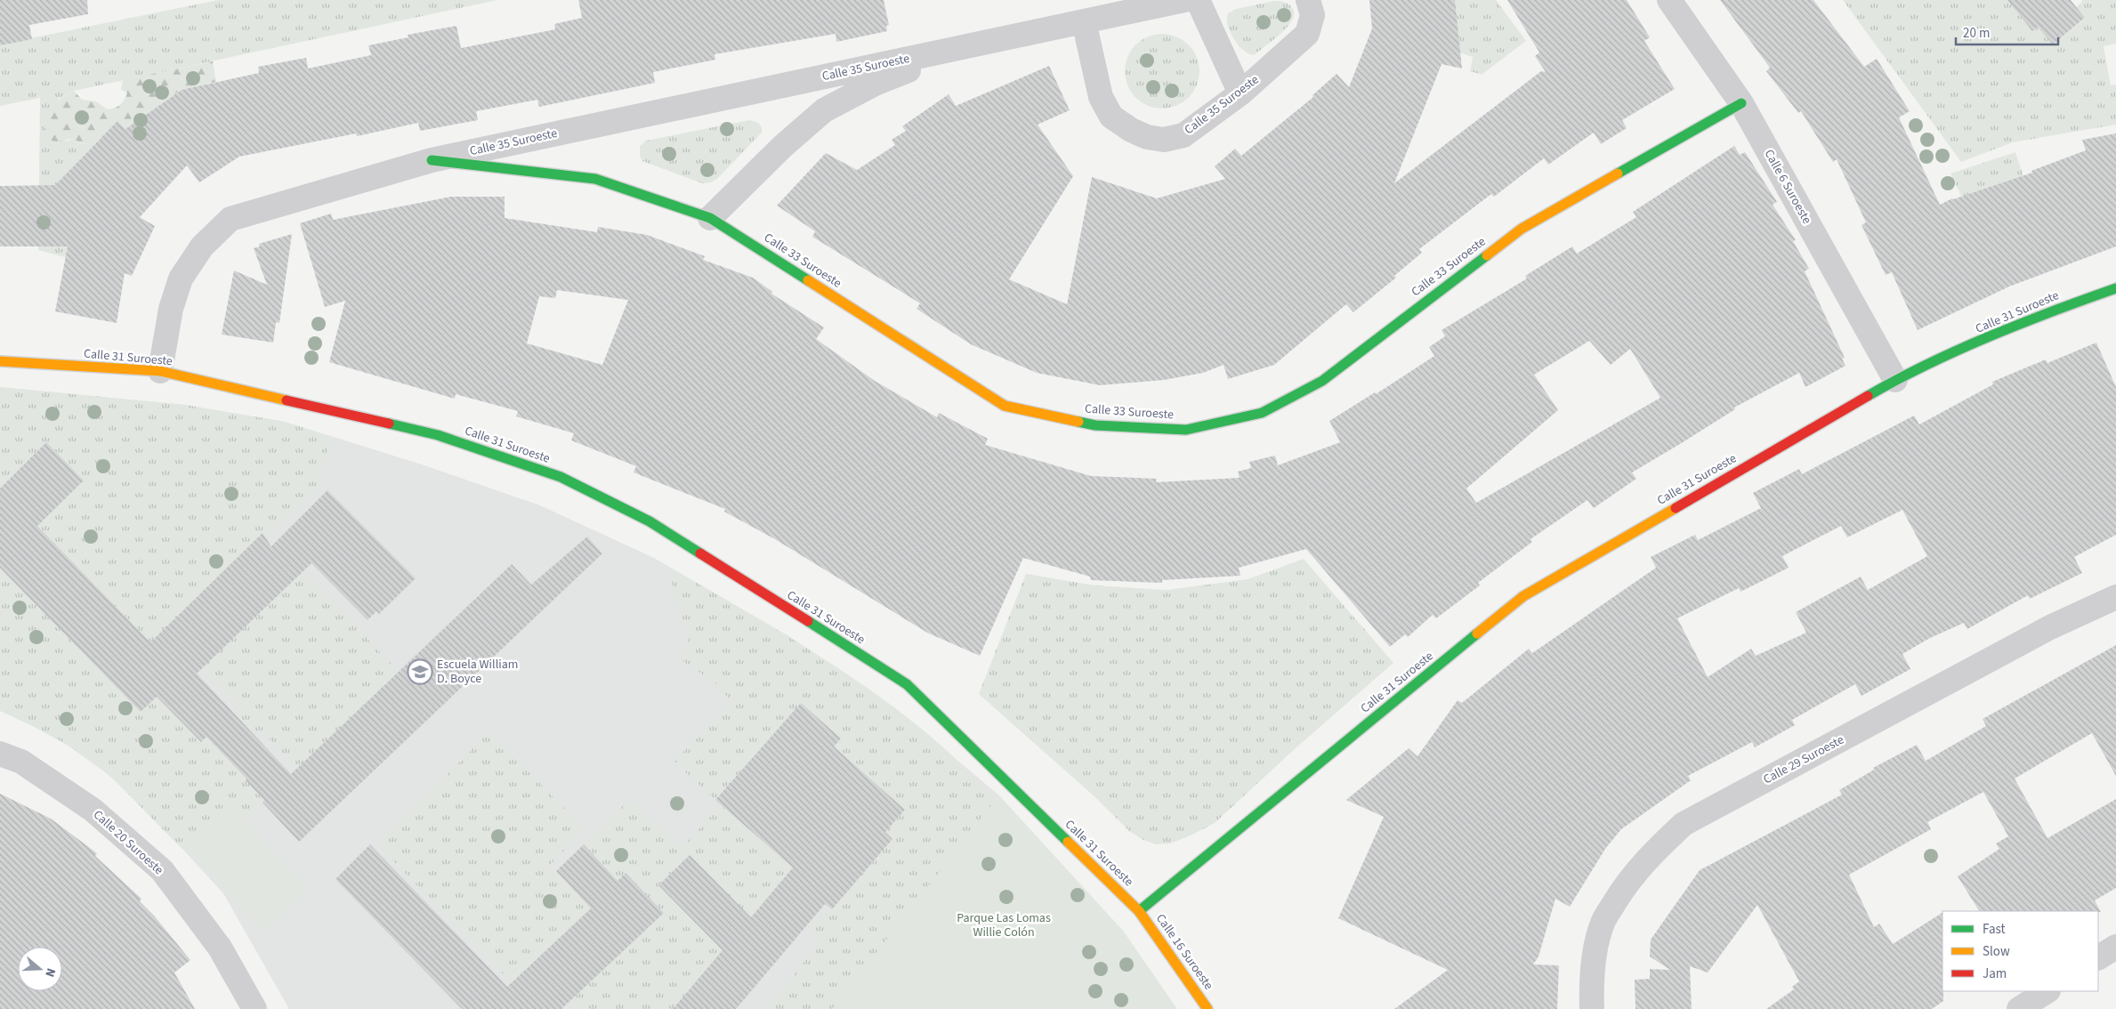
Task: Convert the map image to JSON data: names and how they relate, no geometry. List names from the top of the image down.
{
  "streets": {
    "street": [
      "Calle 35 Suroeste",
      "Calle 6 Suroeste",
      "Calle 33 Suroeste",
      "Calle 31 Suroeste",
      "Calle 29 Suroeste",
      "Calle 20 Suroeste",
      "Calle 16 Suroeste"
    ]
  },
  "crossings": [
    ["Calle 35 Suroeste", "Calle 33 Suroeste"],
    ["Calle 35 Suroeste", "Calle 31 Suroeste"],
    ["Calle 6 Suroeste", "Calle 33 Suroeste"],
    ["Calle 6 Suroeste", "Calle 31 Suroeste"],
    ["Calle 31 Suroeste", "Calle 16 Suroeste"]
  ],
  "parks": ["Parque Las Lomas Willie Colón"],
  "places": {
    "school or university": ["Escuela William D. Boyce"]
  },
  "legend": ["Fast", "Slow", "Jam"],
  "scale_bar": "20 m",
  "north": "right"
}
